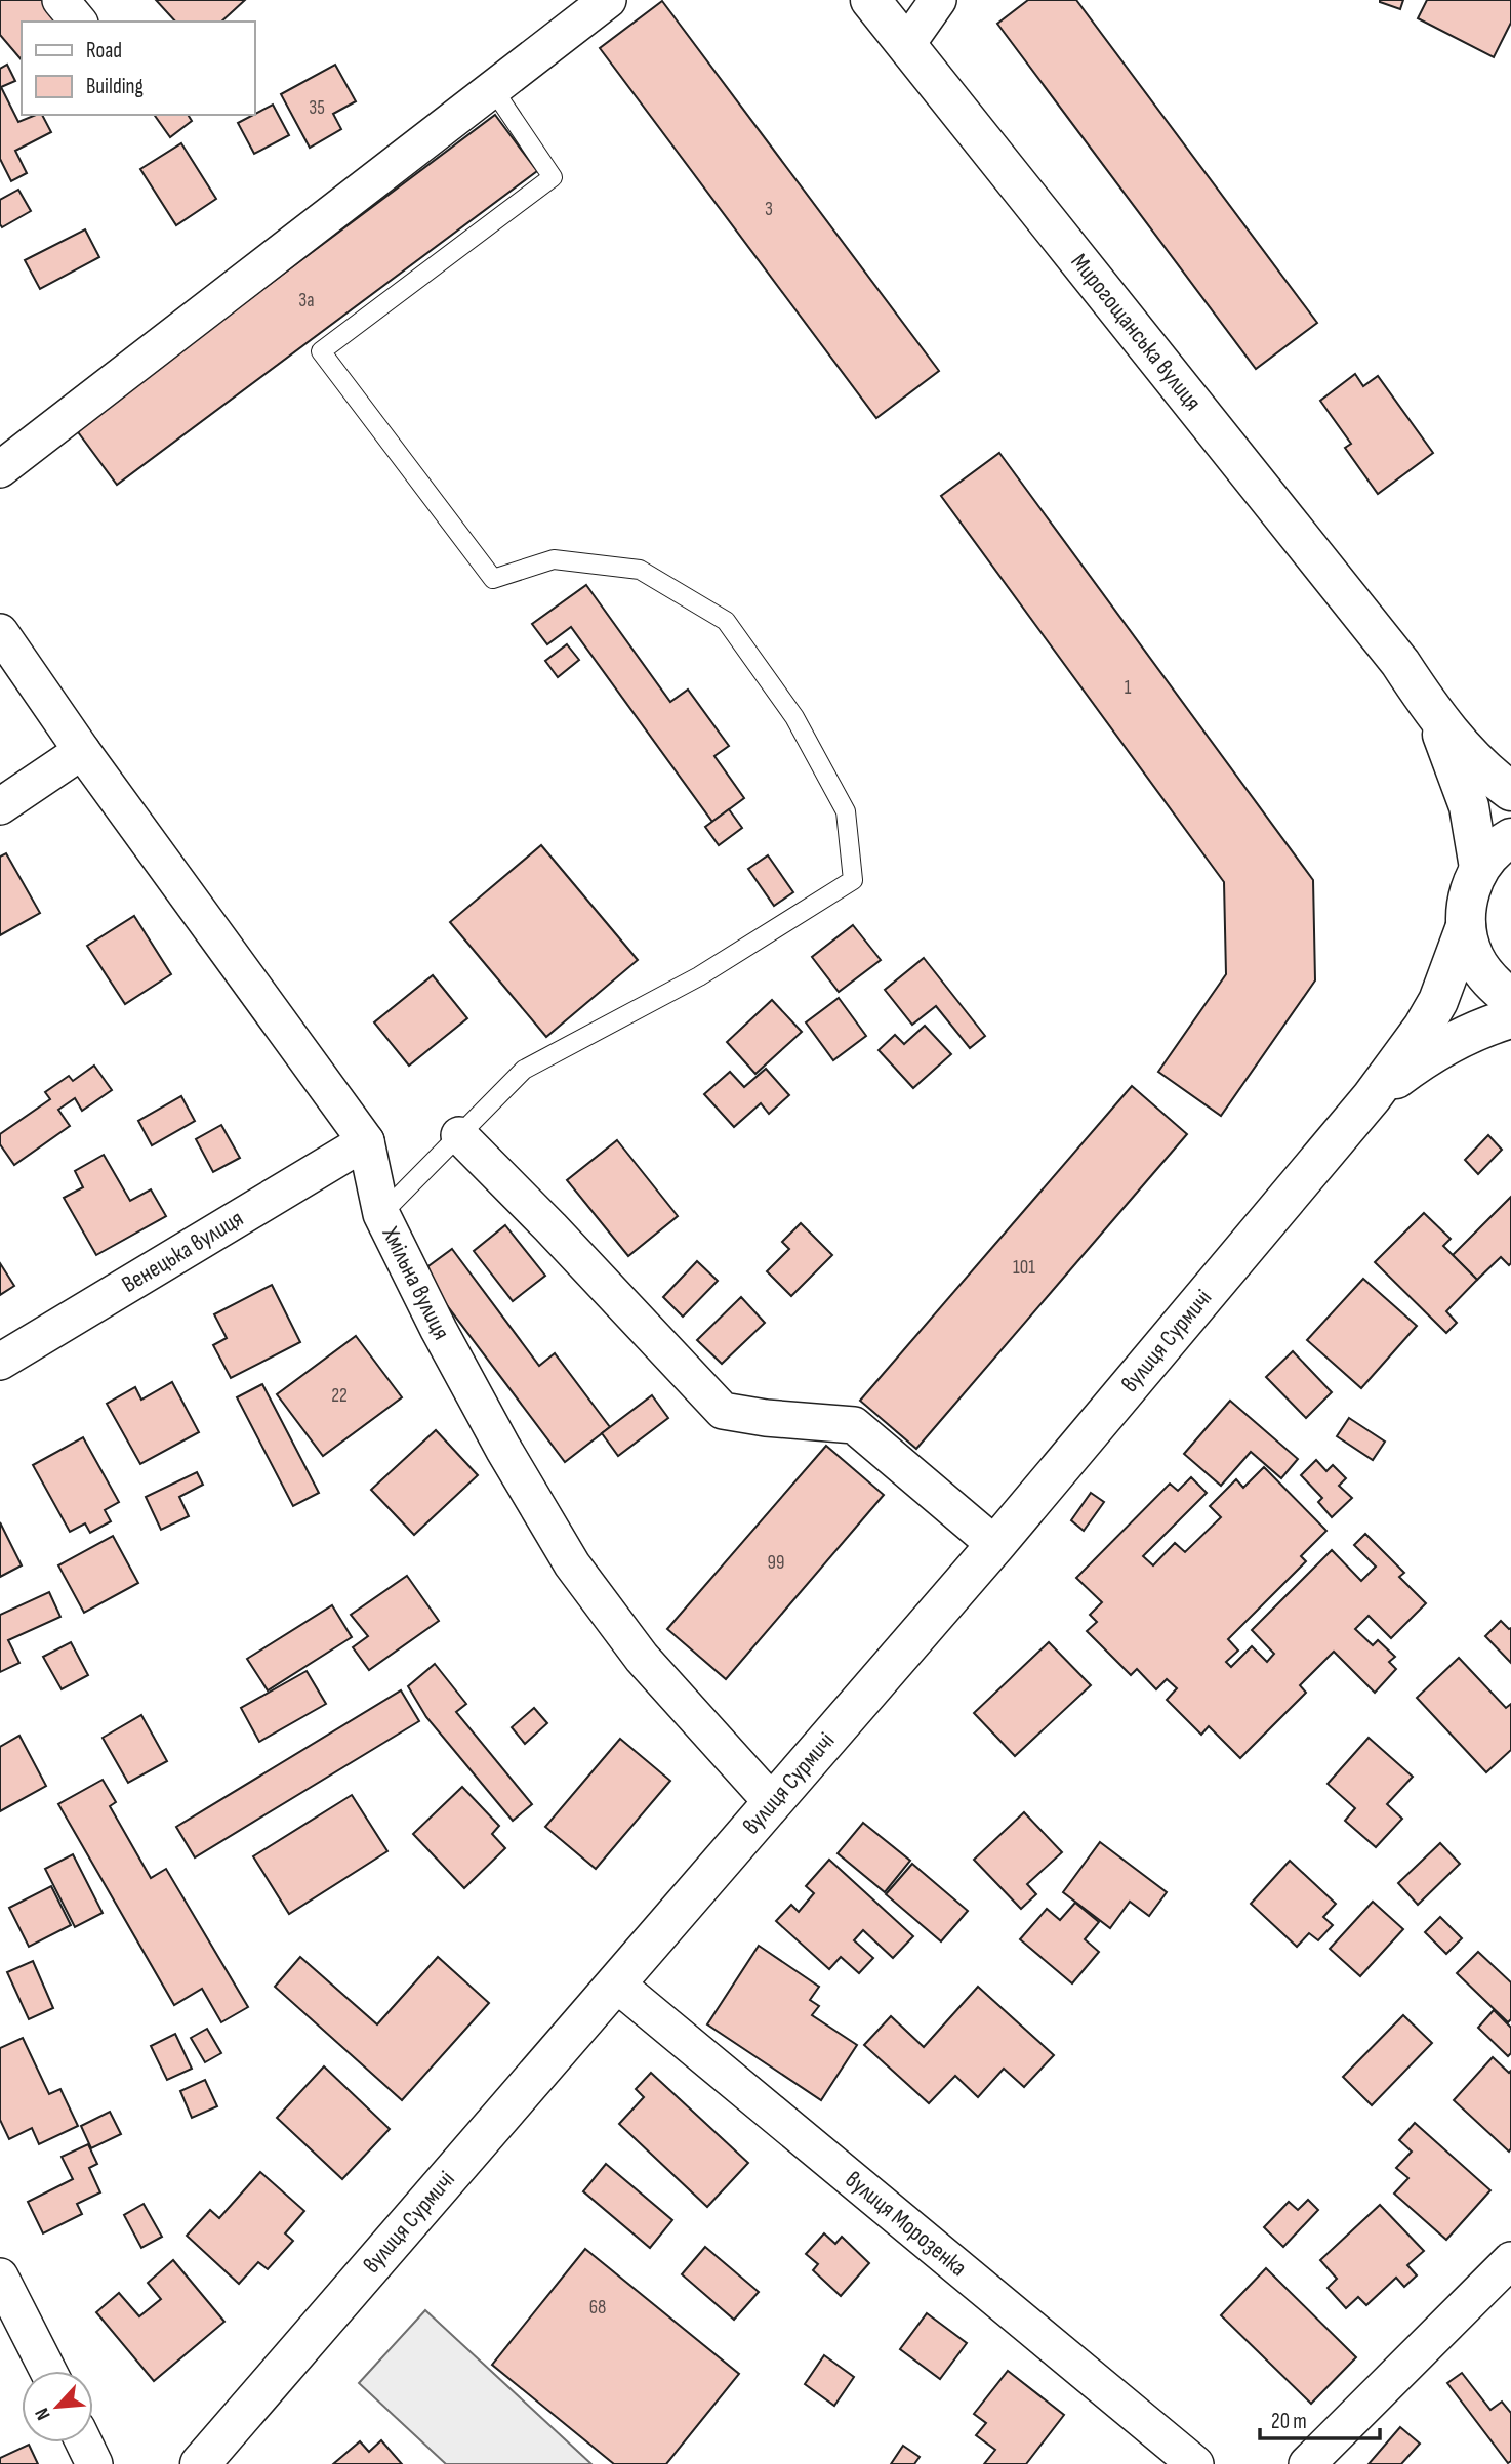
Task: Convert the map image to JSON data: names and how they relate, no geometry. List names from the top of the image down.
{
  "streets": {
    "main road": ["Мирогощанська вулиця", "вулиця Сурмичі"],
    "street": ["Венецька вулиця", "Хмільна вулиця", "вулиця Морозенка"]
  },
  "crossings": [
    ["Венецька вулиця", "Хмільна вулиця"],
    ["Хмільна вулиця", "вулиця Сурмичі"],
    ["вулиця Сурмичі", "вулиця Морозенка"]
  ],
  "house_numbers": [
    "35",
    "3",
    "3а",
    "1",
    "101",
    "22",
    "99",
    "68"
  ],
  "legend": ["Road", "Building"],
  "scale_bar": "20 m",
  "north": "bottom left"
}
